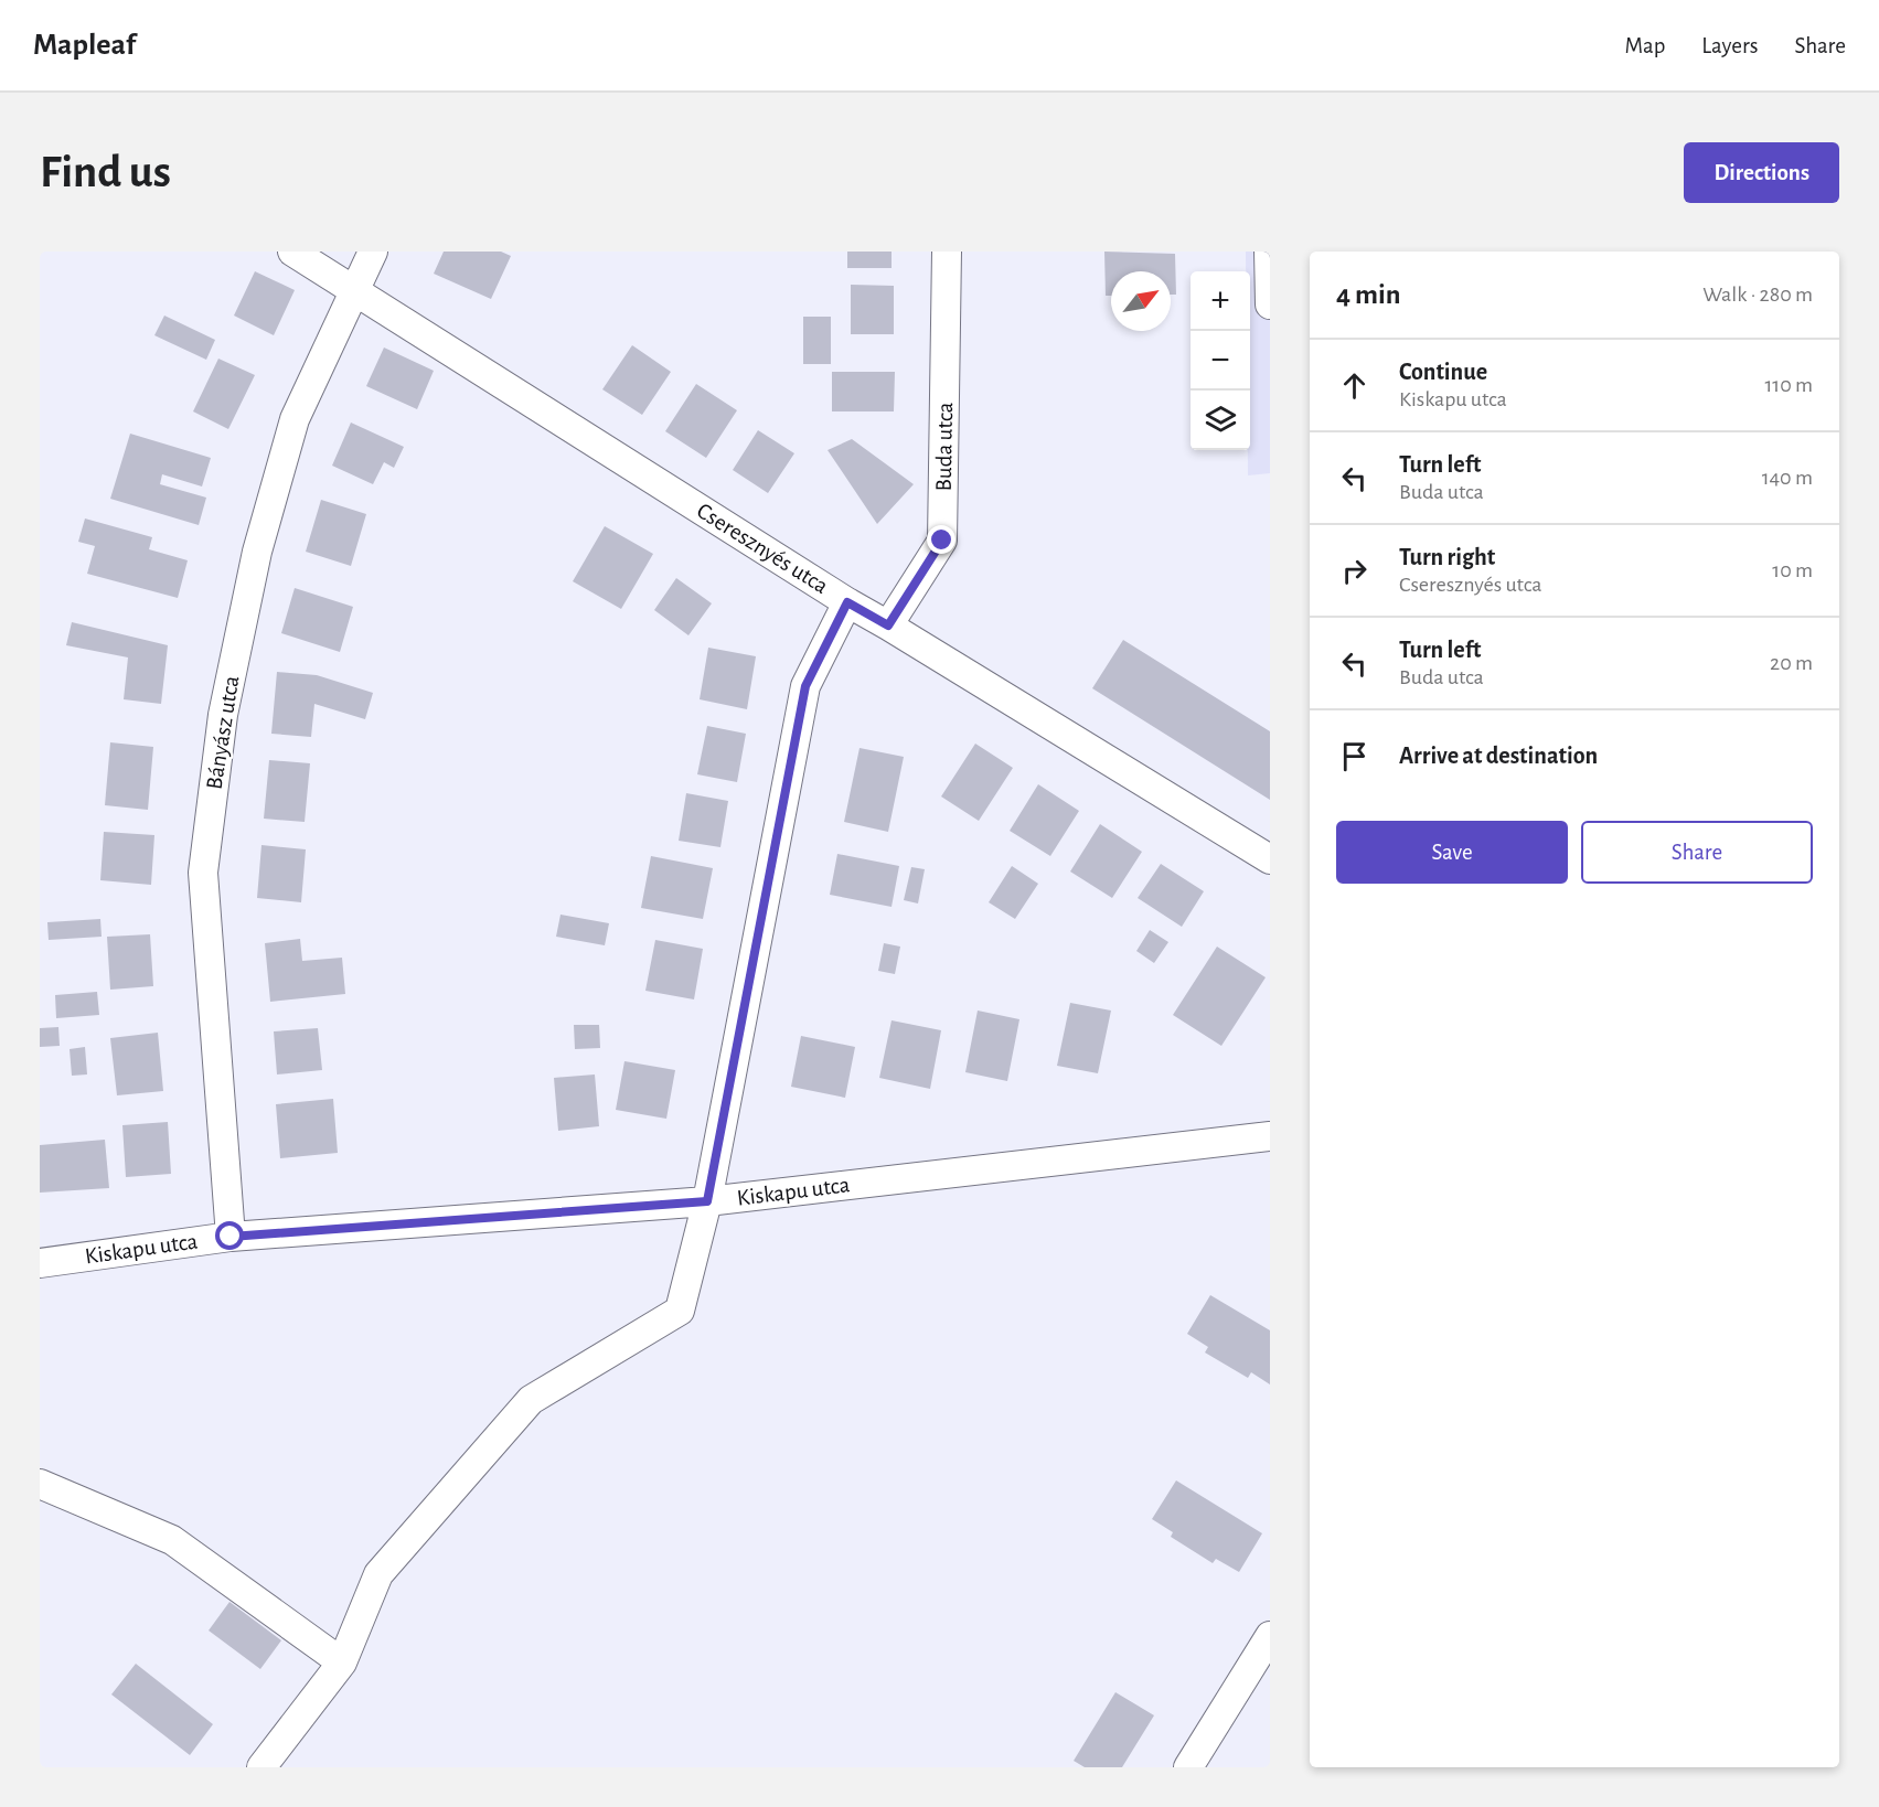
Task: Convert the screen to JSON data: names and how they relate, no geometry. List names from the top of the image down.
{
  "streets": {
    "street": [
      "Buda utca",
      "Cseresznyés utca",
      "Bányász utca",
      "Kiskapu utca"
    ]
  },
  "crossings": [
    ["Buda utca", "Cseresznyés utca"],
    ["Cseresznyés utca", "Bányász utca"],
    ["Bányász utca", "Kiskapu utca"]
  ],
  "north": "top right",
  "page": {
    "header": "Mapleaf",
    "nav": ["Map", "Layers", "Share"],
    "buttons": [
      "Directions",
      ["Save", "Share"]
    ],
    "title": "Find us",
    "heading": ["4 min", "Walk · 280 m"],
    "map_buttons": ["+", "−"],
    "list": [
      ["Continue", "Kiskapu utca", "110 m"],
      ["Turn left", "Buda utca", "140 m"],
      ["Turn right", "Cseresznyés utca", "10 m"],
      ["Turn left", "Buda utca", "20 m"],
      "Arrive at destination"
    ]
  }
}
